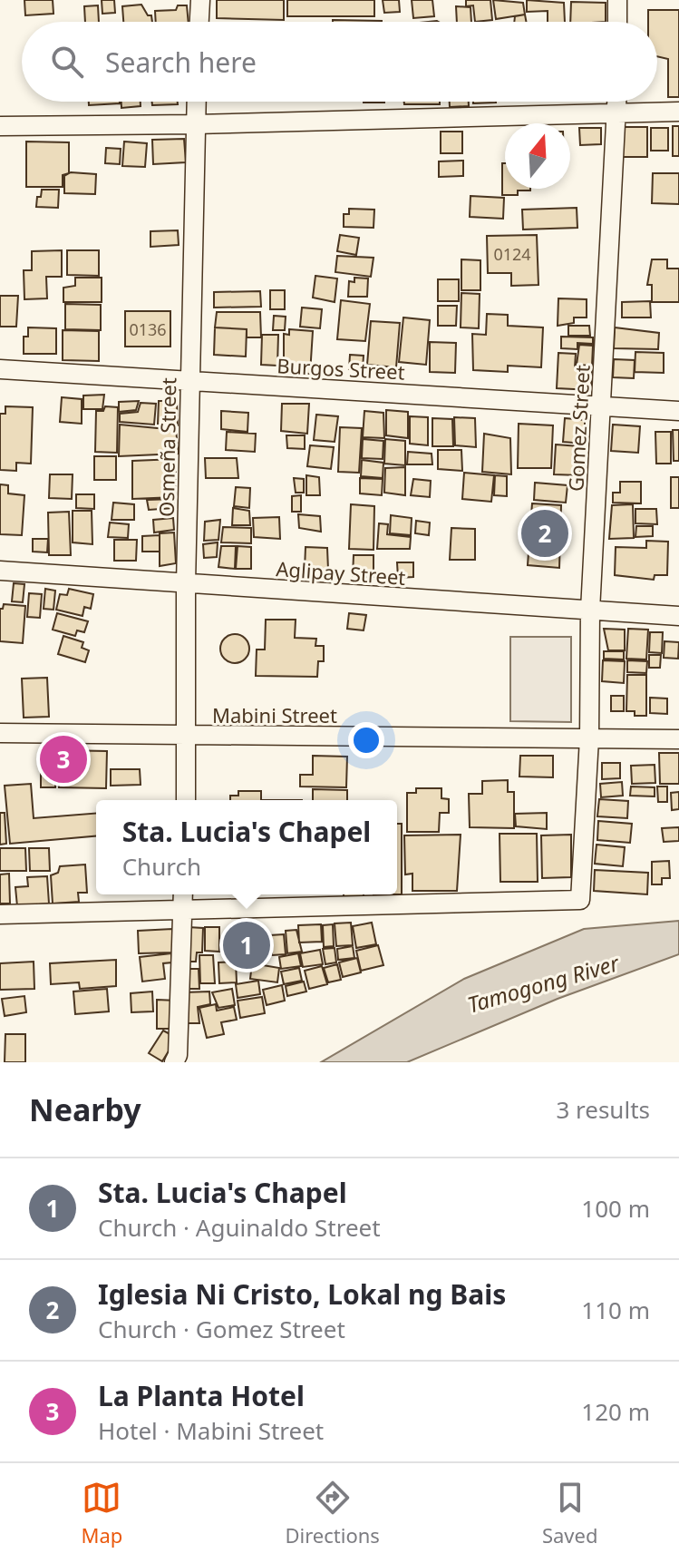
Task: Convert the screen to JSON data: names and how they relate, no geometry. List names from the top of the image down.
{
  "streets": {
    "street": [
      "Burgos Street",
      "Gomez Street",
      "Osmeña Street",
      "Aglipay Street",
      "Mabini Street"
    ]
  },
  "crossings": [
    ["Burgos Street", "Gomez Street"],
    ["Burgos Street", "Osmeña Street"],
    ["Gomez Street", "Aglipay Street"],
    ["Gomez Street", "Mabini Street"],
    ["Osmeña Street", "Aglipay Street"],
    ["Osmeña Street", "Mabini Street"]
  ],
  "water": ["Tamogong River"],
  "house_numbers": ["0124", "0136"],
  "north": "top",
  "page": {
    "search": "Search here",
    "pins": ["2", "3", "1"],
    "popup": ["Sta. Lucia's Chapel", "Church"],
    "heading": ["Nearby", "3 results"],
    "list": [
      {
        "mark": "1",
        "name": "Sta. Lucia's Chapel",
        "note": "Church · Aguinaldo Street",
        "value": "100 m"
      },
      {
        "mark": "2",
        "name": "Iglesia Ni Cristo, Lokal ng Bais",
        "note": "Church · Gomez Street",
        "value": "110 m"
      },
      {
        "mark": "3",
        "name": "La Planta Hotel",
        "note": "Hotel · Mabini Street",
        "value": "120 m"
      }
    ],
    "nav": ["Map", "Directions", "Saved"]
  }
}
